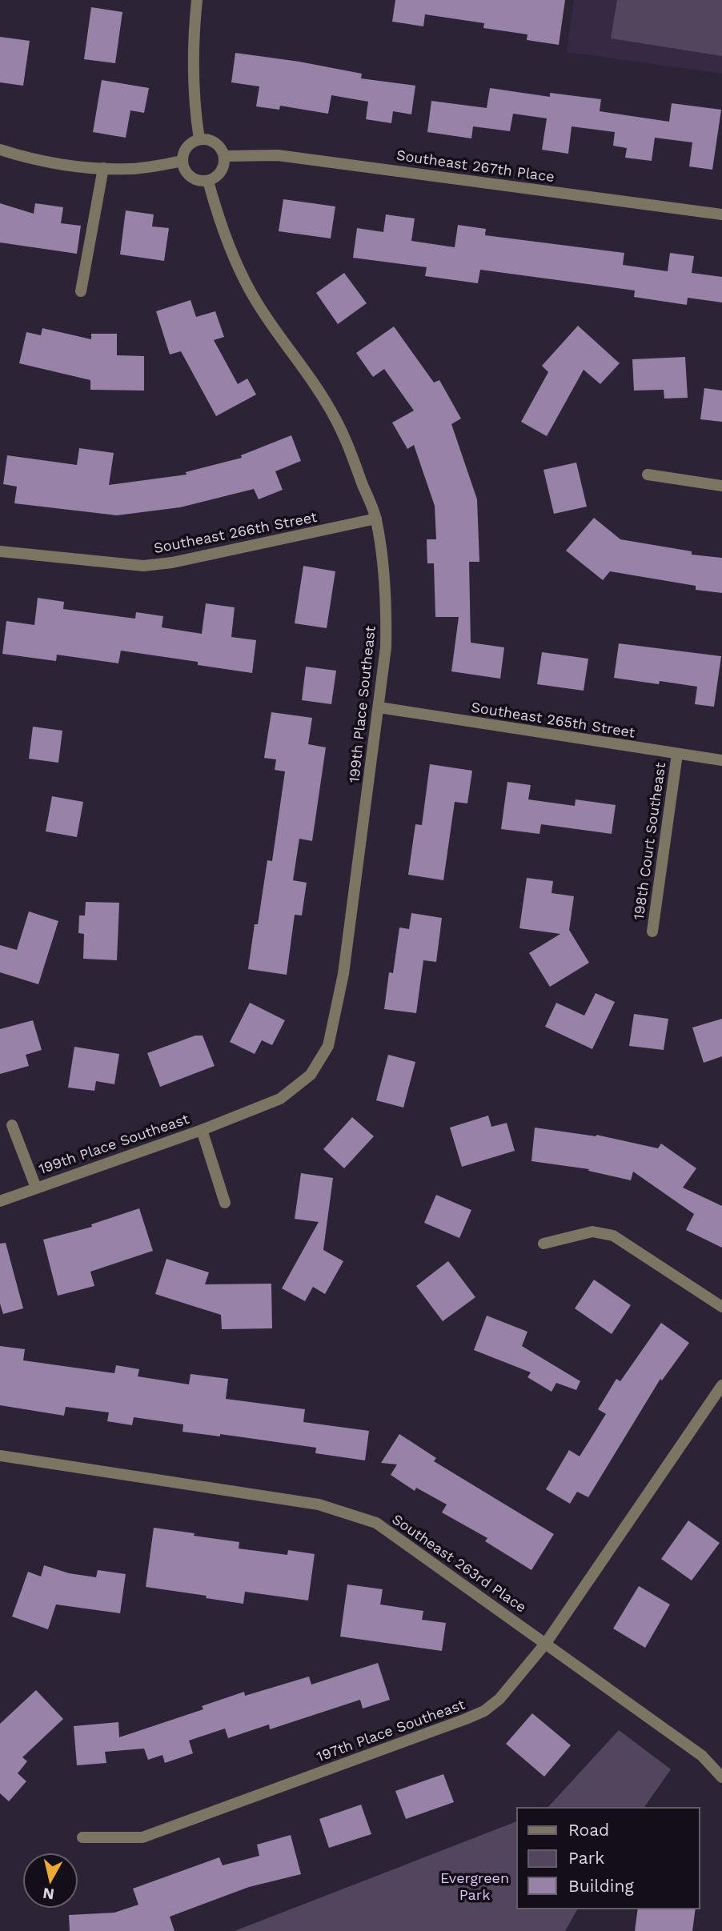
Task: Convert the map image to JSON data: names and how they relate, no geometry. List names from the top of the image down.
{
  "streets": {
    "street": [
      "Southeast 267th Place",
      "Southeast 266th Street",
      "199th Place Southeast",
      "Southeast 265th Street",
      "198th Court Southeast",
      "Southeast 263rd Place",
      "197th Place Southeast"
    ]
  },
  "crossings": [
    ["Southeast 267th Place", "199th Place Southeast"],
    ["Southeast 266th Street", "199th Place Southeast"],
    ["199th Place Southeast", "Southeast 265th Street"],
    ["Southeast 265th Street", "198th Court Southeast"],
    ["Southeast 263rd Place", "197th Place Southeast"]
  ],
  "parks": ["Evergreen Park"],
  "legend": ["Road", "Park", "Building"],
  "north": "bottom"
}
